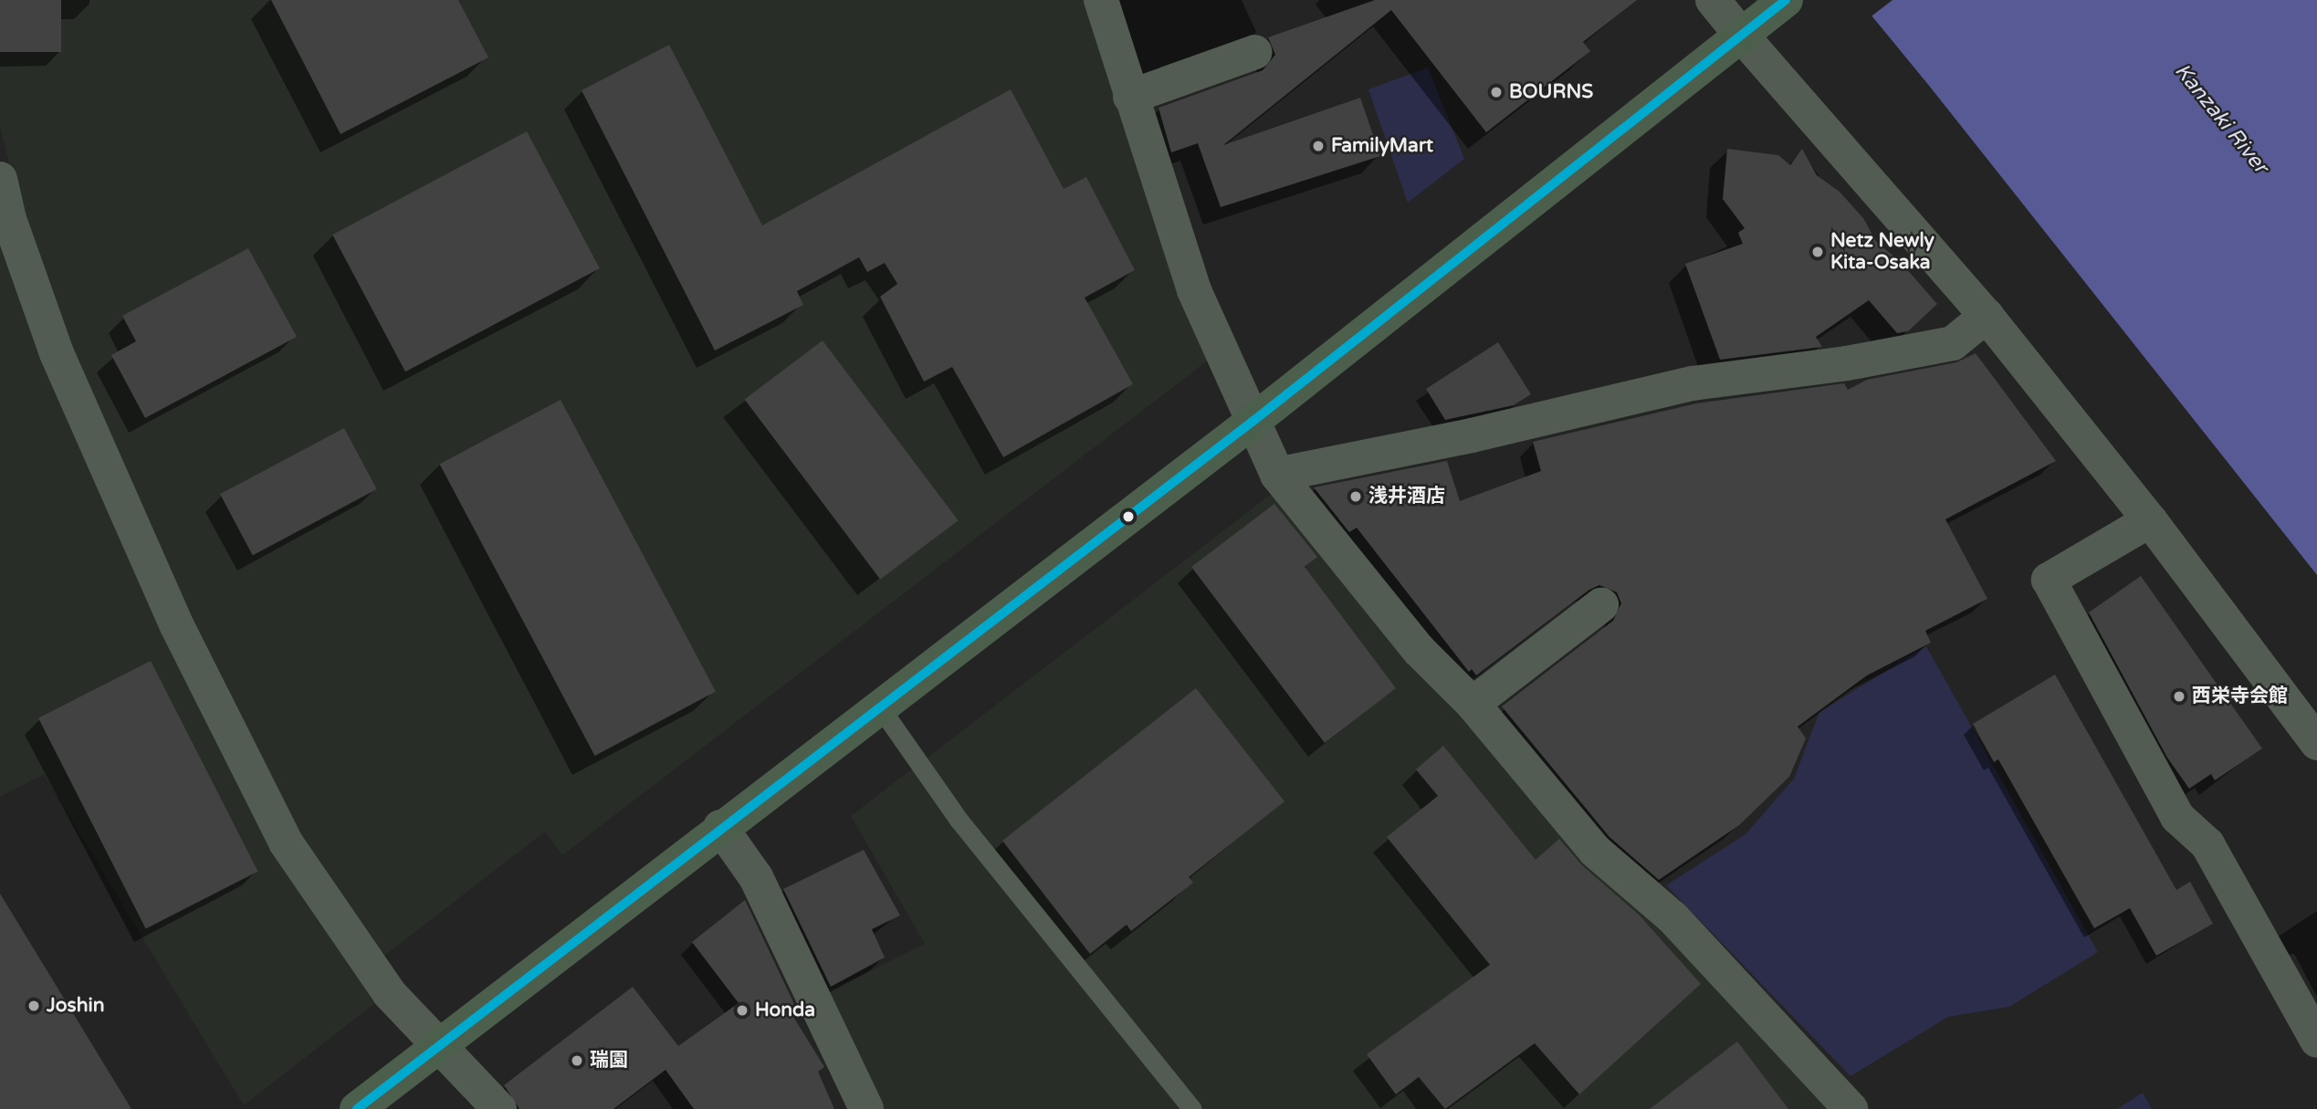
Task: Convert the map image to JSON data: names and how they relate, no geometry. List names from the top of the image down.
{
  "water": ["Kanzaki River"],
  "places": [
    "BOURNS",
    "FamilyMart",
    "Netz Newly Kita-Osaka",
    "浅井酒店",
    "西栄寺会館",
    "Joshin",
    "Honda",
    "瑞園"
  ]
}
